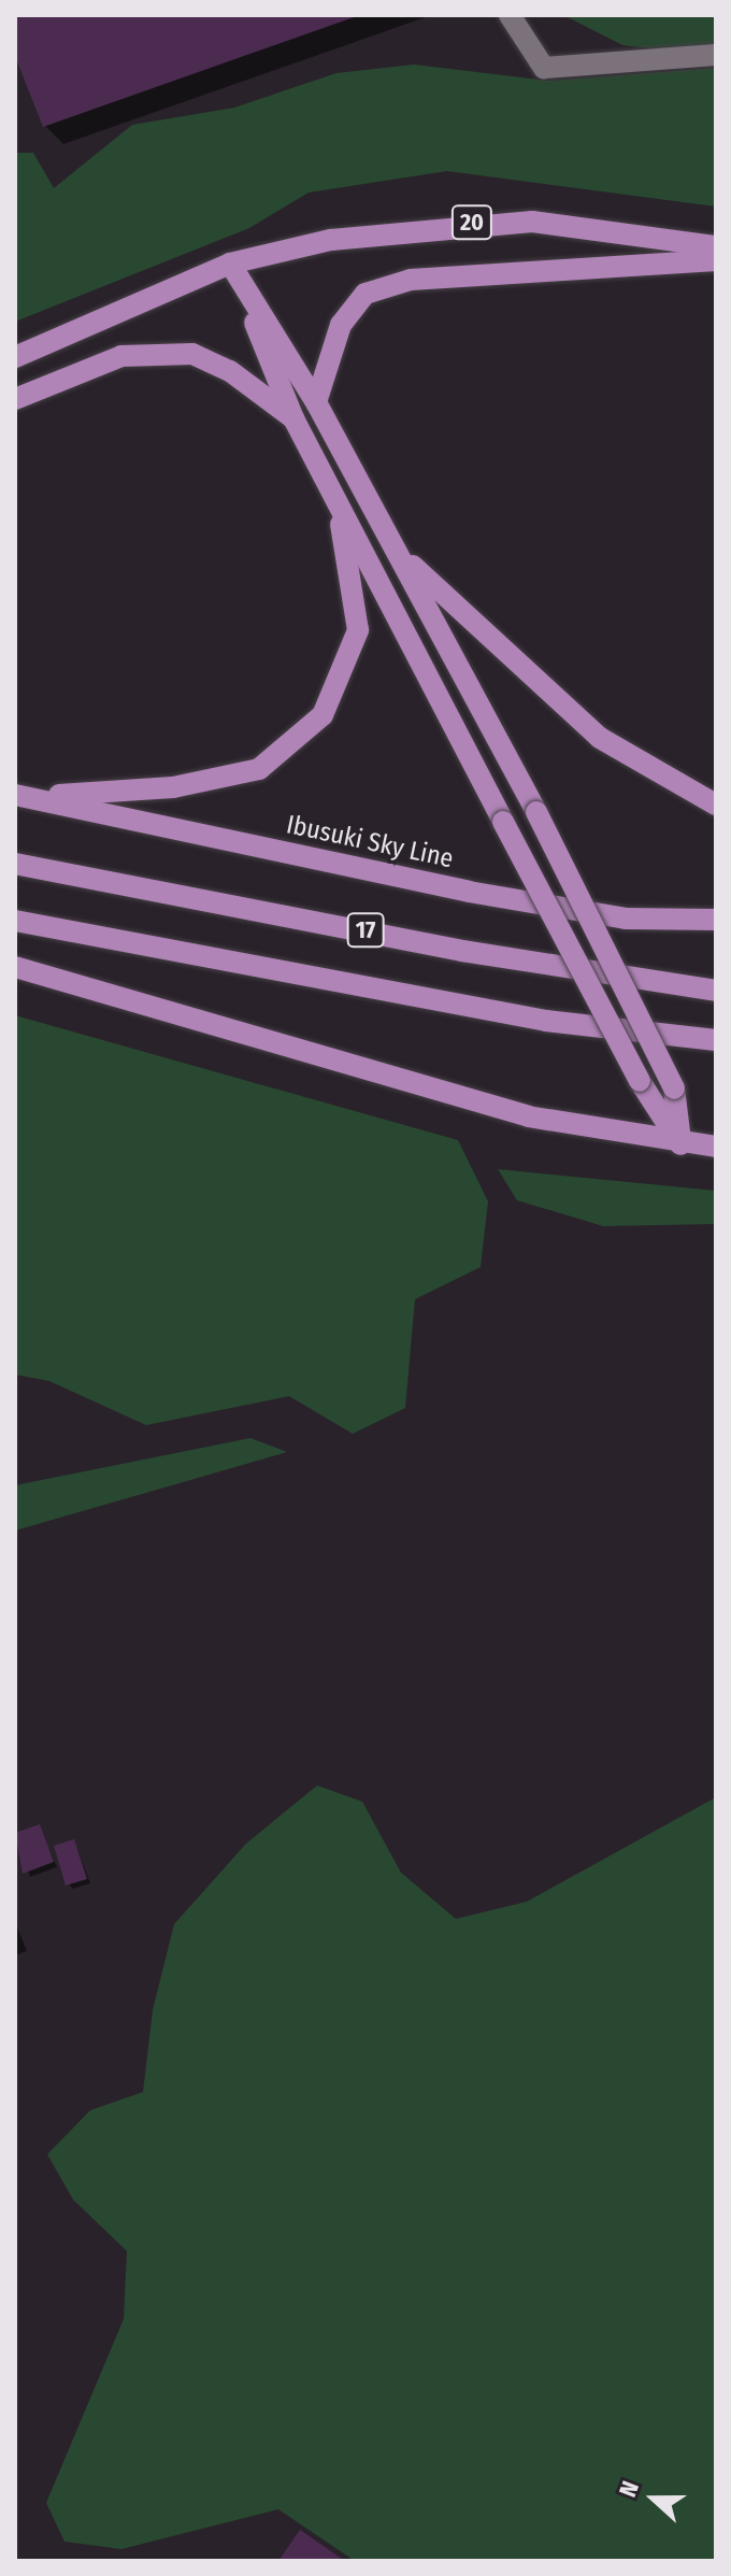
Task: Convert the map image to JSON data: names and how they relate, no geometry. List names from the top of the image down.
{
  "streets": {
    "main road": ["20", "Ibusuki Sky Line", "17"]
  },
  "north": "left"
}
